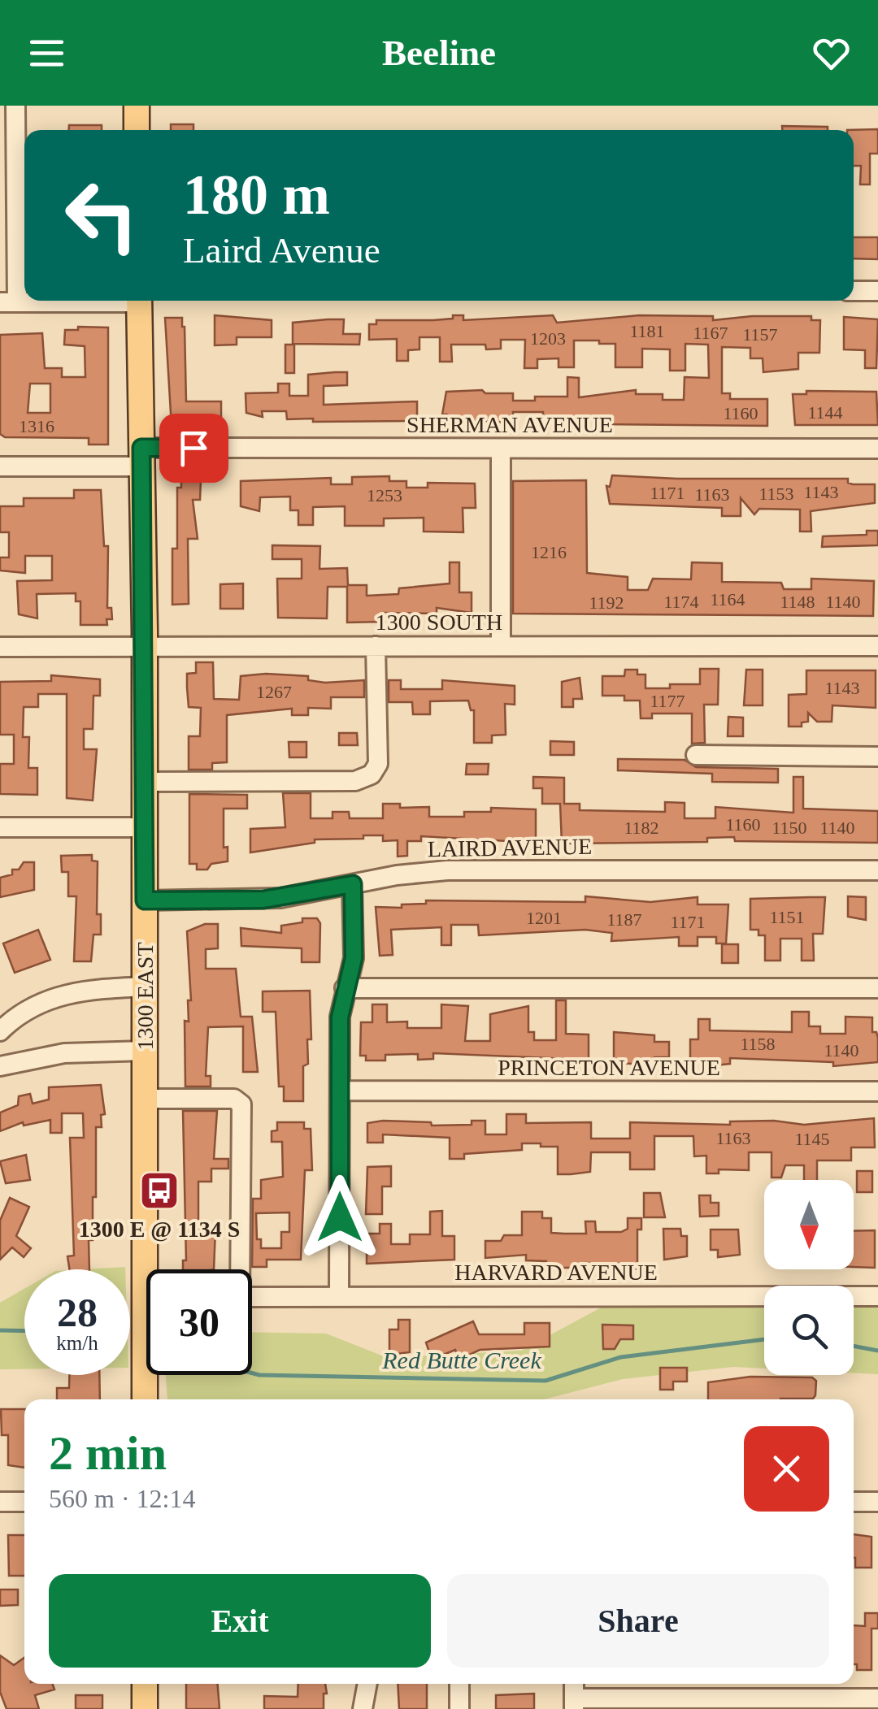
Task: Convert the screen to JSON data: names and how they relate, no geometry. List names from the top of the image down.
{
  "streets": {
    "main road": ["1300 EAST"],
    "street": [
      "SHERMAN AVENUE",
      "1300 SOUTH",
      "LAIRD AVENUE",
      "PRINCETON AVENUE",
      "HARVARD AVENUE"
    ]
  },
  "crossings": [
    ["SHERMAN AVENUE", "1300 EAST"],
    ["1300 SOUTH", "1300 EAST"],
    ["LAIRD AVENUE", "1300 EAST"]
  ],
  "water": ["Red Butte Creek"],
  "places": {
    "bus stop": ["1300 E @ 1134 S"]
  },
  "house_numbers": [
    "1181",
    "1167",
    "1157",
    "1203",
    "1144",
    "1160",
    "1316",
    "1143",
    "1171",
    "1153",
    "1163",
    "1253",
    "1216",
    "1164",
    "1174",
    "1148",
    "1140",
    "1192",
    "1143",
    "1267",
    "1177",
    "1160",
    "1182",
    "1150",
    "1140",
    "1151",
    "1201",
    "1187",
    "1171",
    "1158",
    "1140",
    "1163",
    "1145"
  ],
  "north": "bottom",
  "page": {
    "header": "Beeline",
    "turn": ["180 m", "Laird Avenue"],
    "speed": "28 km/h",
    "limit": "30",
    "heading": ["2 min", "560 m · 12:14"],
    "buttons": ["Exit", "Share"]
  }
}
